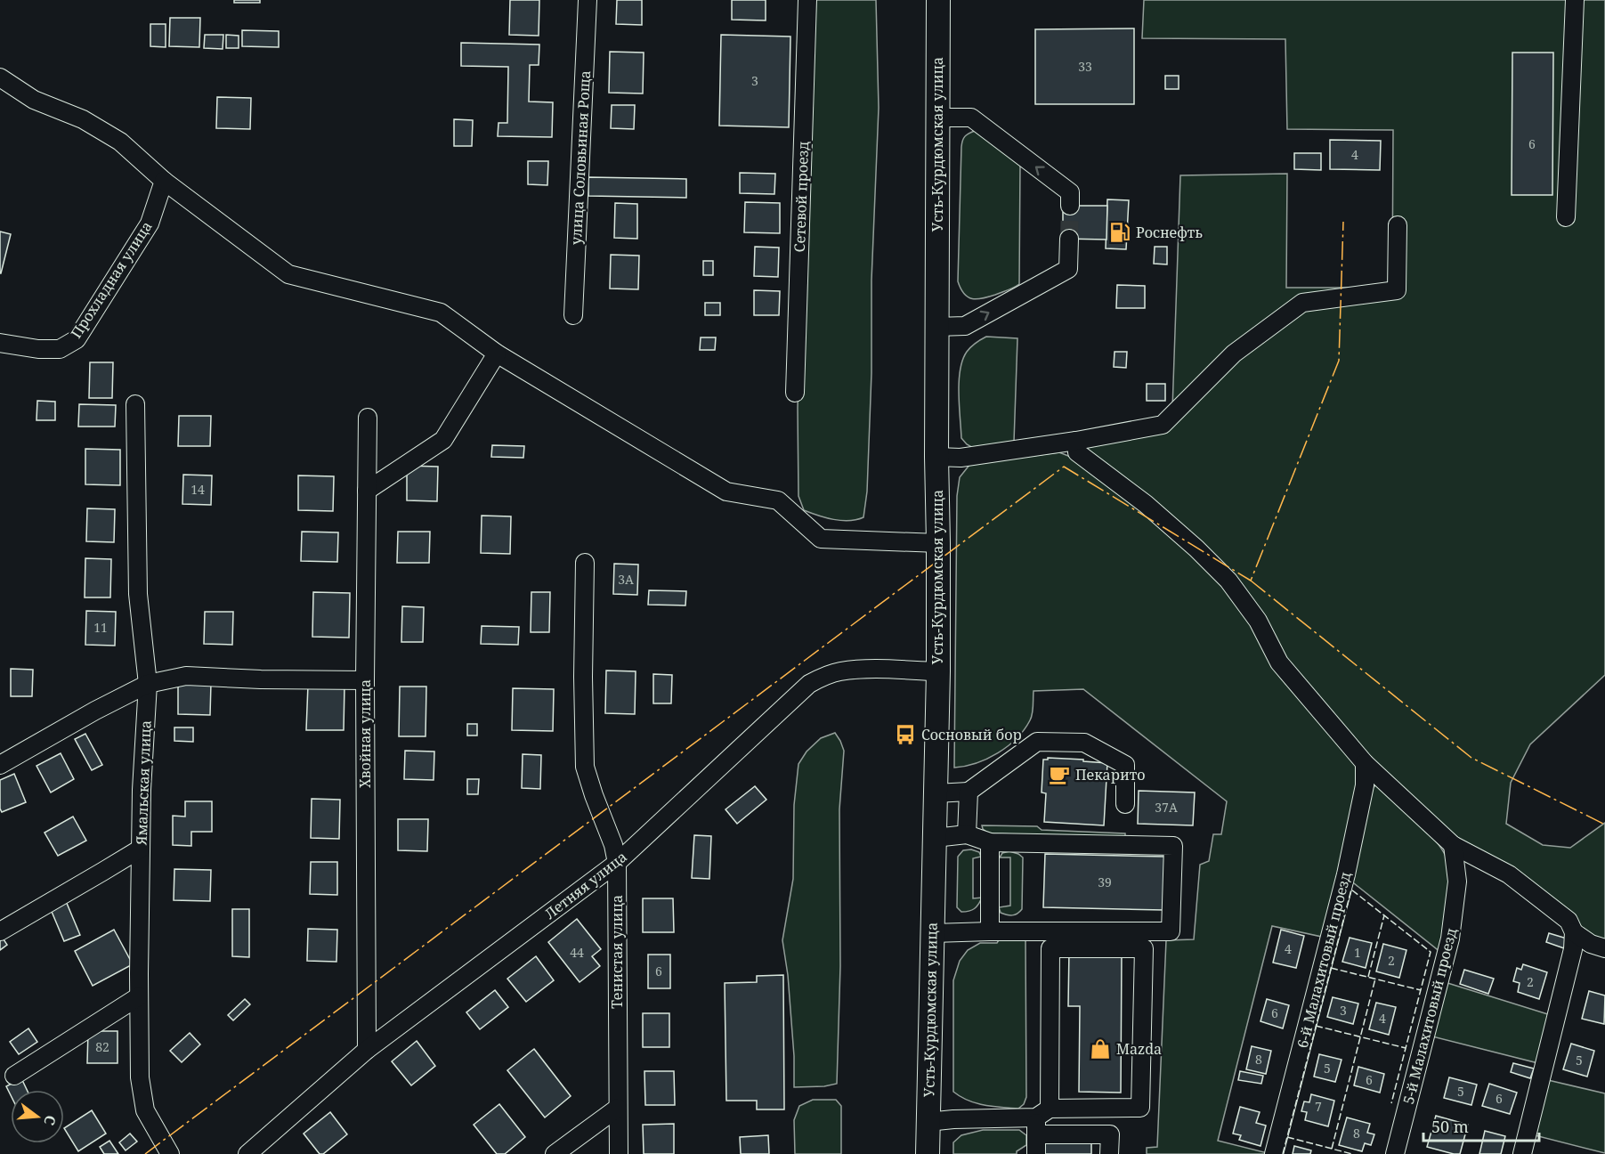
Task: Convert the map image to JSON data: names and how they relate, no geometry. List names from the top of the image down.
{
  "streets": {
    "main road": ["Усть-Курдюмская улица"],
    "street": [
      "улица Соловьиная Роща",
      "Сетевой проезд",
      "Прохладная улица",
      "Хвойная улица",
      "Ямальская улица",
      "Летняя улица",
      "Тенистая улица",
      "6-й Малахитовый проезд",
      "5-й Малахитовый проезд"
    ]
  },
  "crossings": [
    ["Усть-Курдюмская улица", "Летняя улица"],
    ["Хвойная улица", "Летняя улица"],
    ["Летняя улица", "Тенистая улица"]
  ],
  "places": {
    "fuel station": ["Роснефть"],
    "bus stop": ["Сосновый бор"],
    "cafe": ["Пекарито"],
    "shop": ["Mazda"]
  },
  "house_numbers": [
    "33",
    "3",
    "6",
    "4",
    "14",
    "3А",
    "11",
    "37А",
    "39",
    "4",
    "44",
    "1",
    "2",
    "6",
    "2",
    "3",
    "6",
    "4",
    "82",
    "8",
    "5",
    "5",
    "6",
    "5",
    "6",
    "7",
    "8"
  ],
  "scale_bar": "50 m",
  "north": "right"
}
